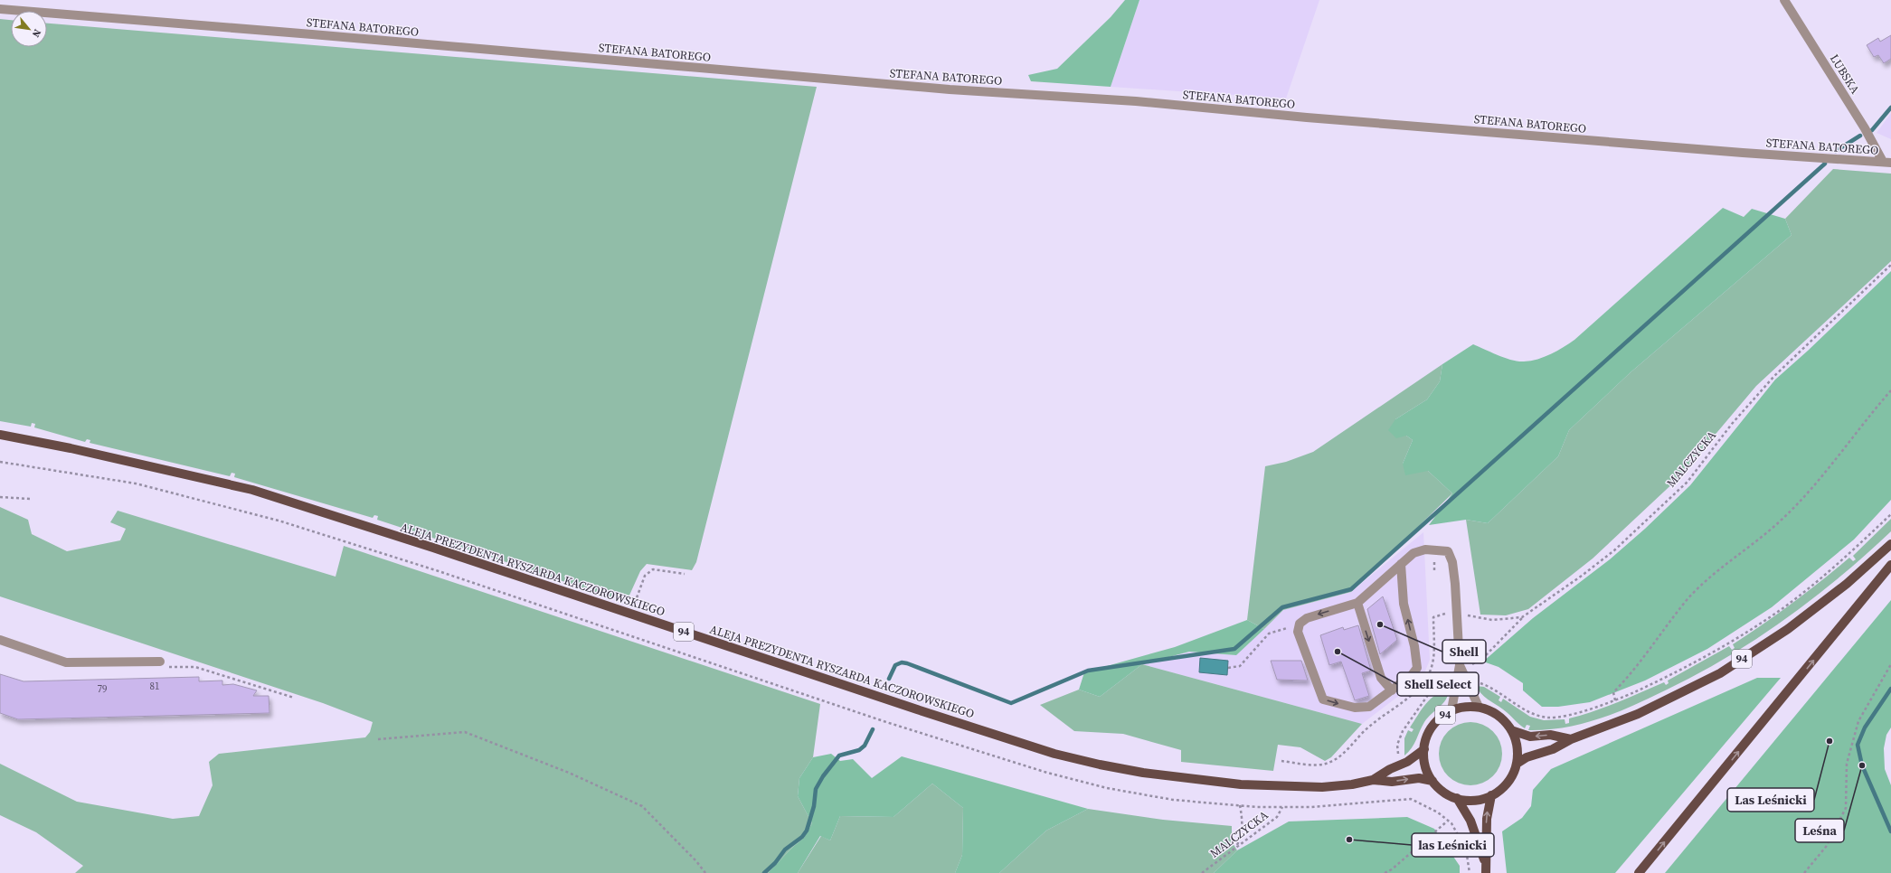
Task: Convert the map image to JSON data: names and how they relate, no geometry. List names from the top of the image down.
{
  "streets": {
    "main road": ["ALEJA PREZYDENTA RYSZARDA KACZOROWSKIEGO", "94"],
    "street": ["STEFANA BATOREGO", "LUBSKA"],
    "path": ["MALCZYCKA"]
  },
  "crossings": [
    ["STEFANA BATOREGO", "LUBSKA"],
    ["ALEJA PREZYDENTA RYSZARDA KACZOROWSKIEGO", "94"]
  ],
  "places": [
    "Shell",
    "Shell Select",
    "Las Leśnicki",
    "Leśna",
    "las Leśnicki"
  ],
  "house_numbers": ["81", "79"],
  "north": "bottom right"
}
